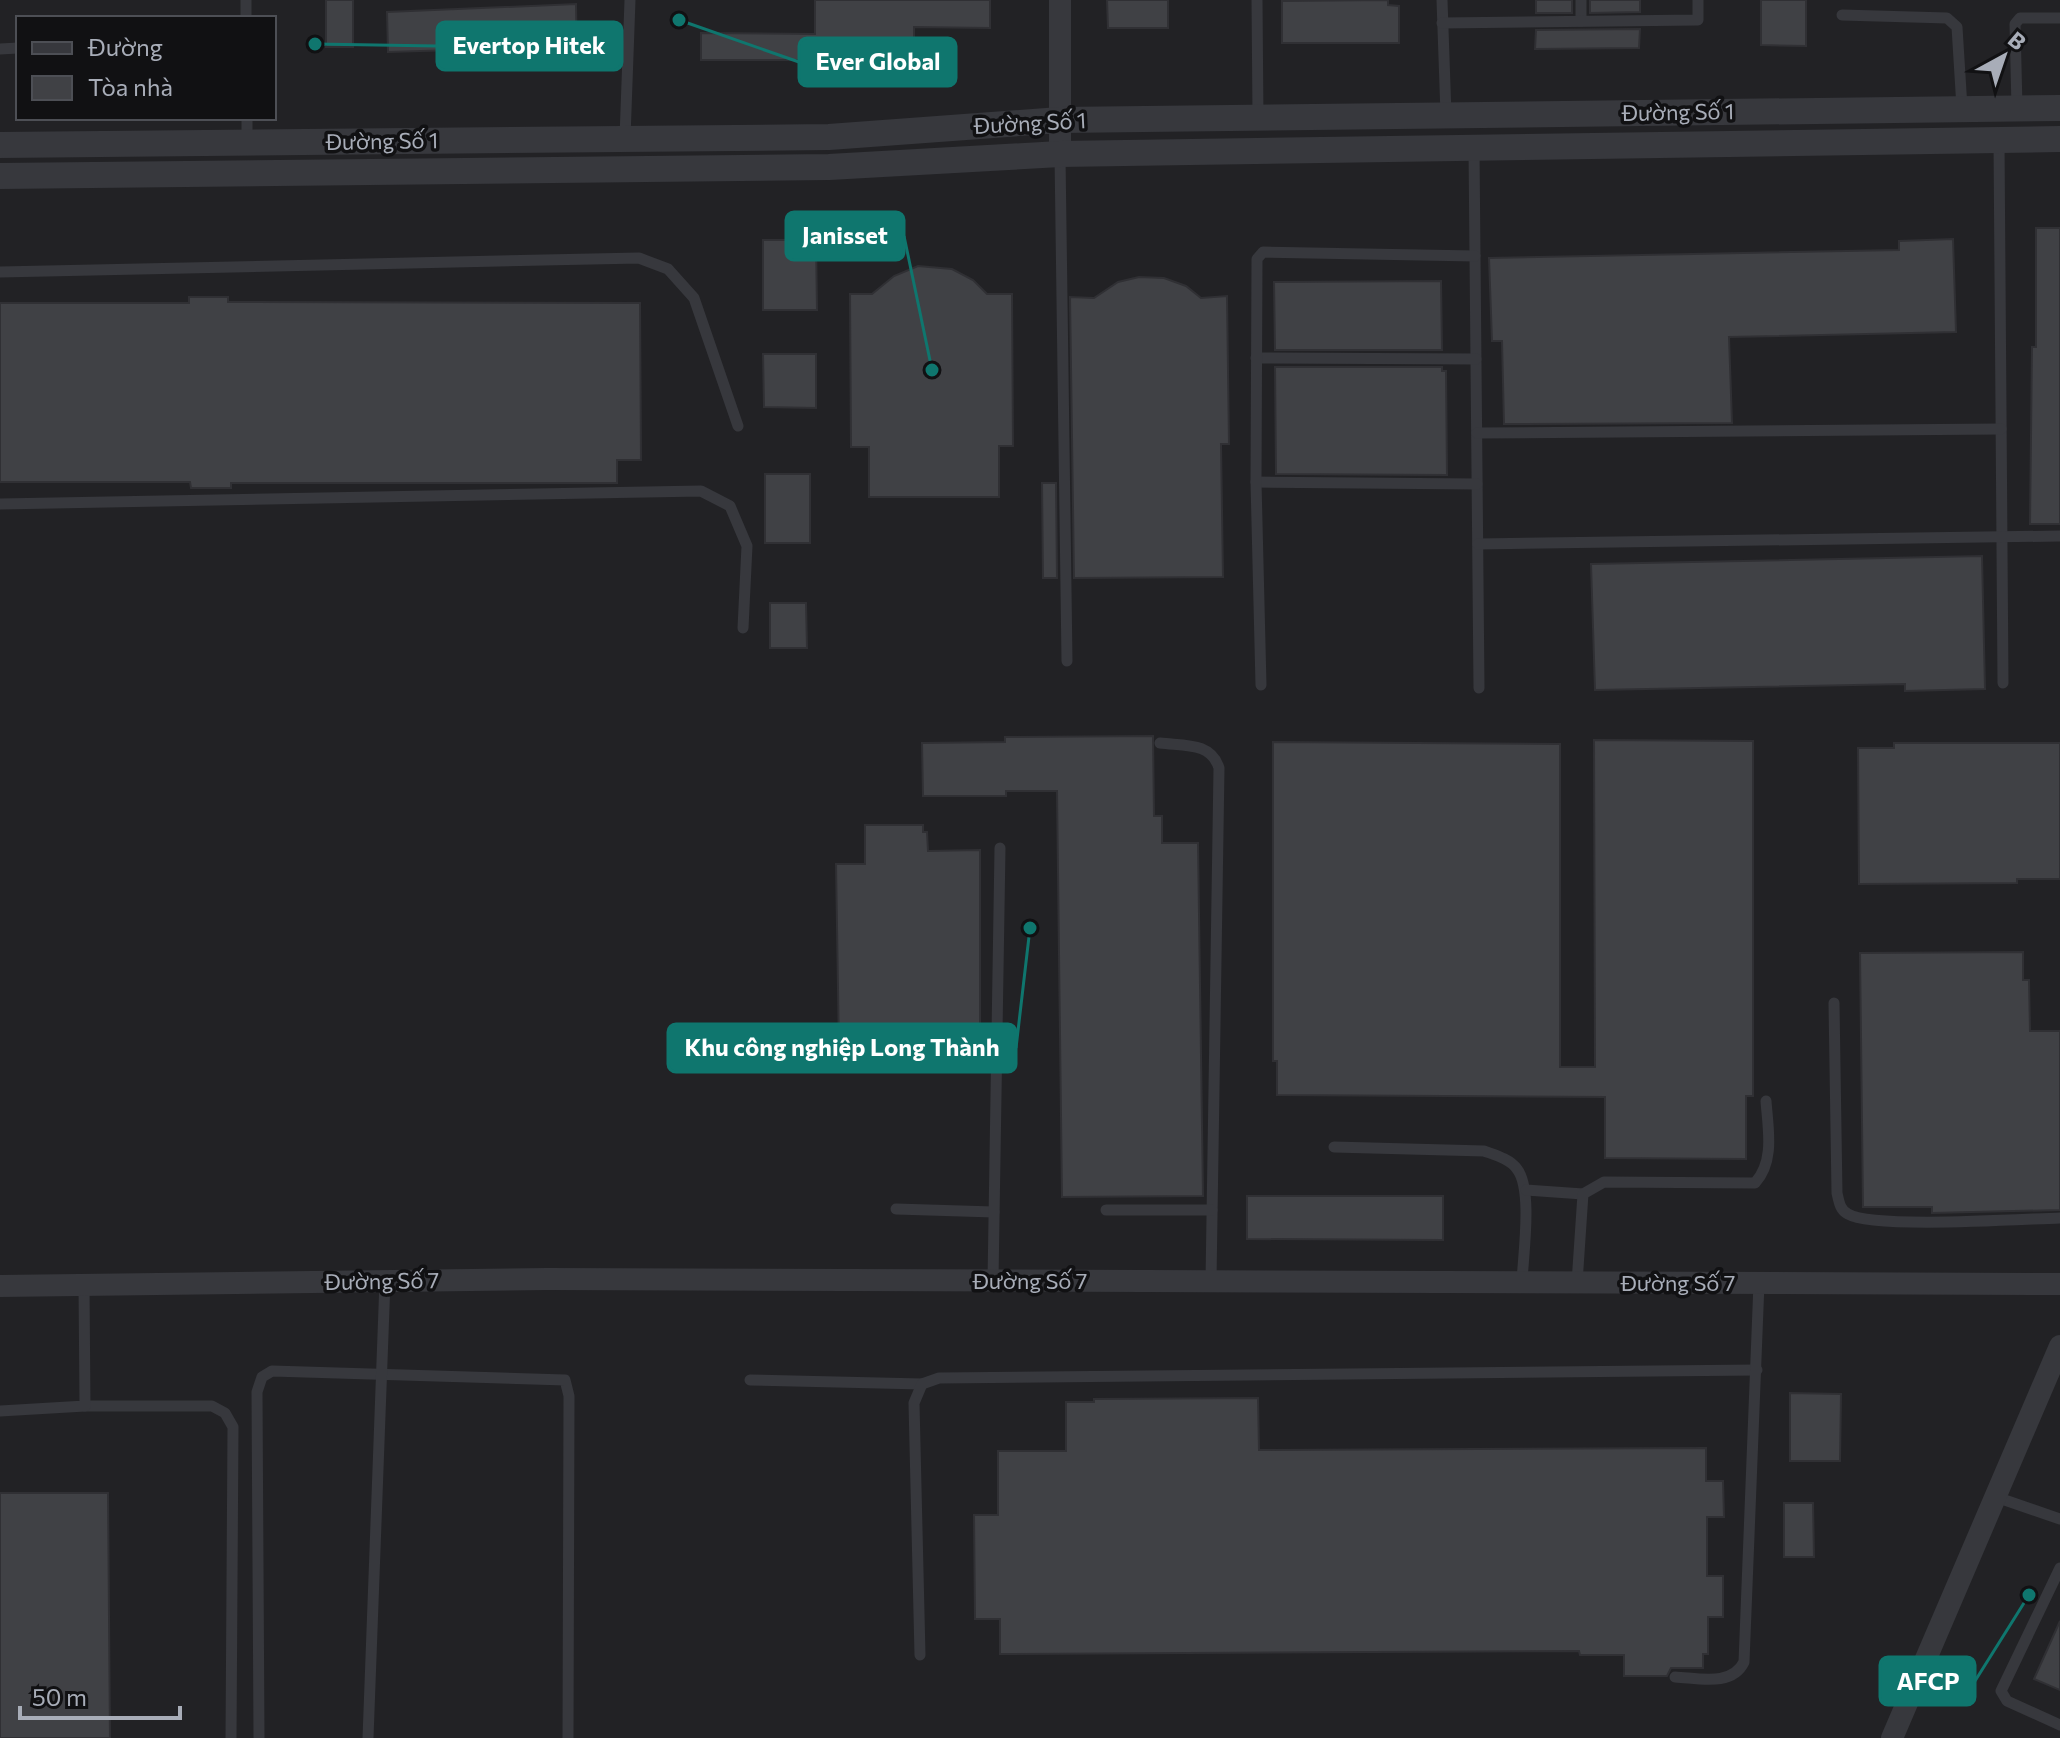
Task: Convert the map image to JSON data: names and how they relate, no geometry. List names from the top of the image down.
{
  "streets": {
    "street": ["Đường Số 1", "Đường Số 7"]
  },
  "places": [
    "Ever Global",
    "Evertop Hitek",
    "Janisset",
    "Khu công nghiệp Long Thành",
    "AFCP"
  ],
  "legend": ["Đường", "Tòa nhà"],
  "scale_bar": "50 m",
  "north": "top right"
}
